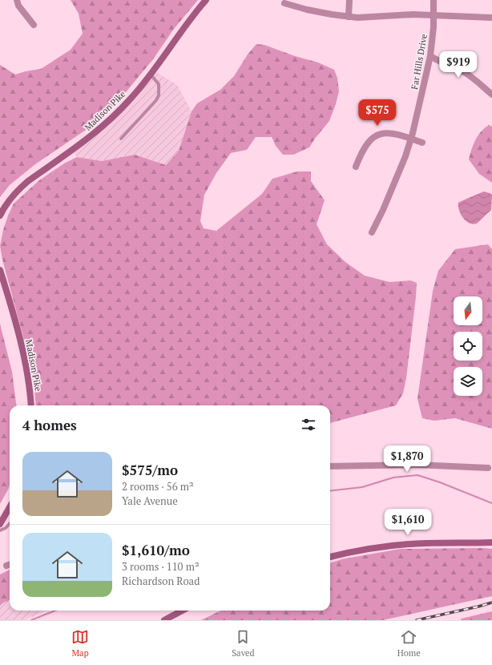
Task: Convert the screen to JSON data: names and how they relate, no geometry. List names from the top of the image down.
{
  "streets": {
    "street": ["Far Hills Drive", "Madison Pike"]
  },
  "north": "bottom",
  "page": {
    "price": [
      "$919",
      "$575",
      "$1,870",
      "$1,610"
    ],
    "heading": "4 homes",
    "list": [
      {
        "name": "$575/mo",
        "note": "2 rooms · 56 m² · Yale Avenue"
      },
      {
        "name": "$1,610/mo",
        "note": "3 rooms · 110 m² · Richardson Road"
      }
    ],
    "tabs": ["Map", "Saved", "Home"]
  }
}
